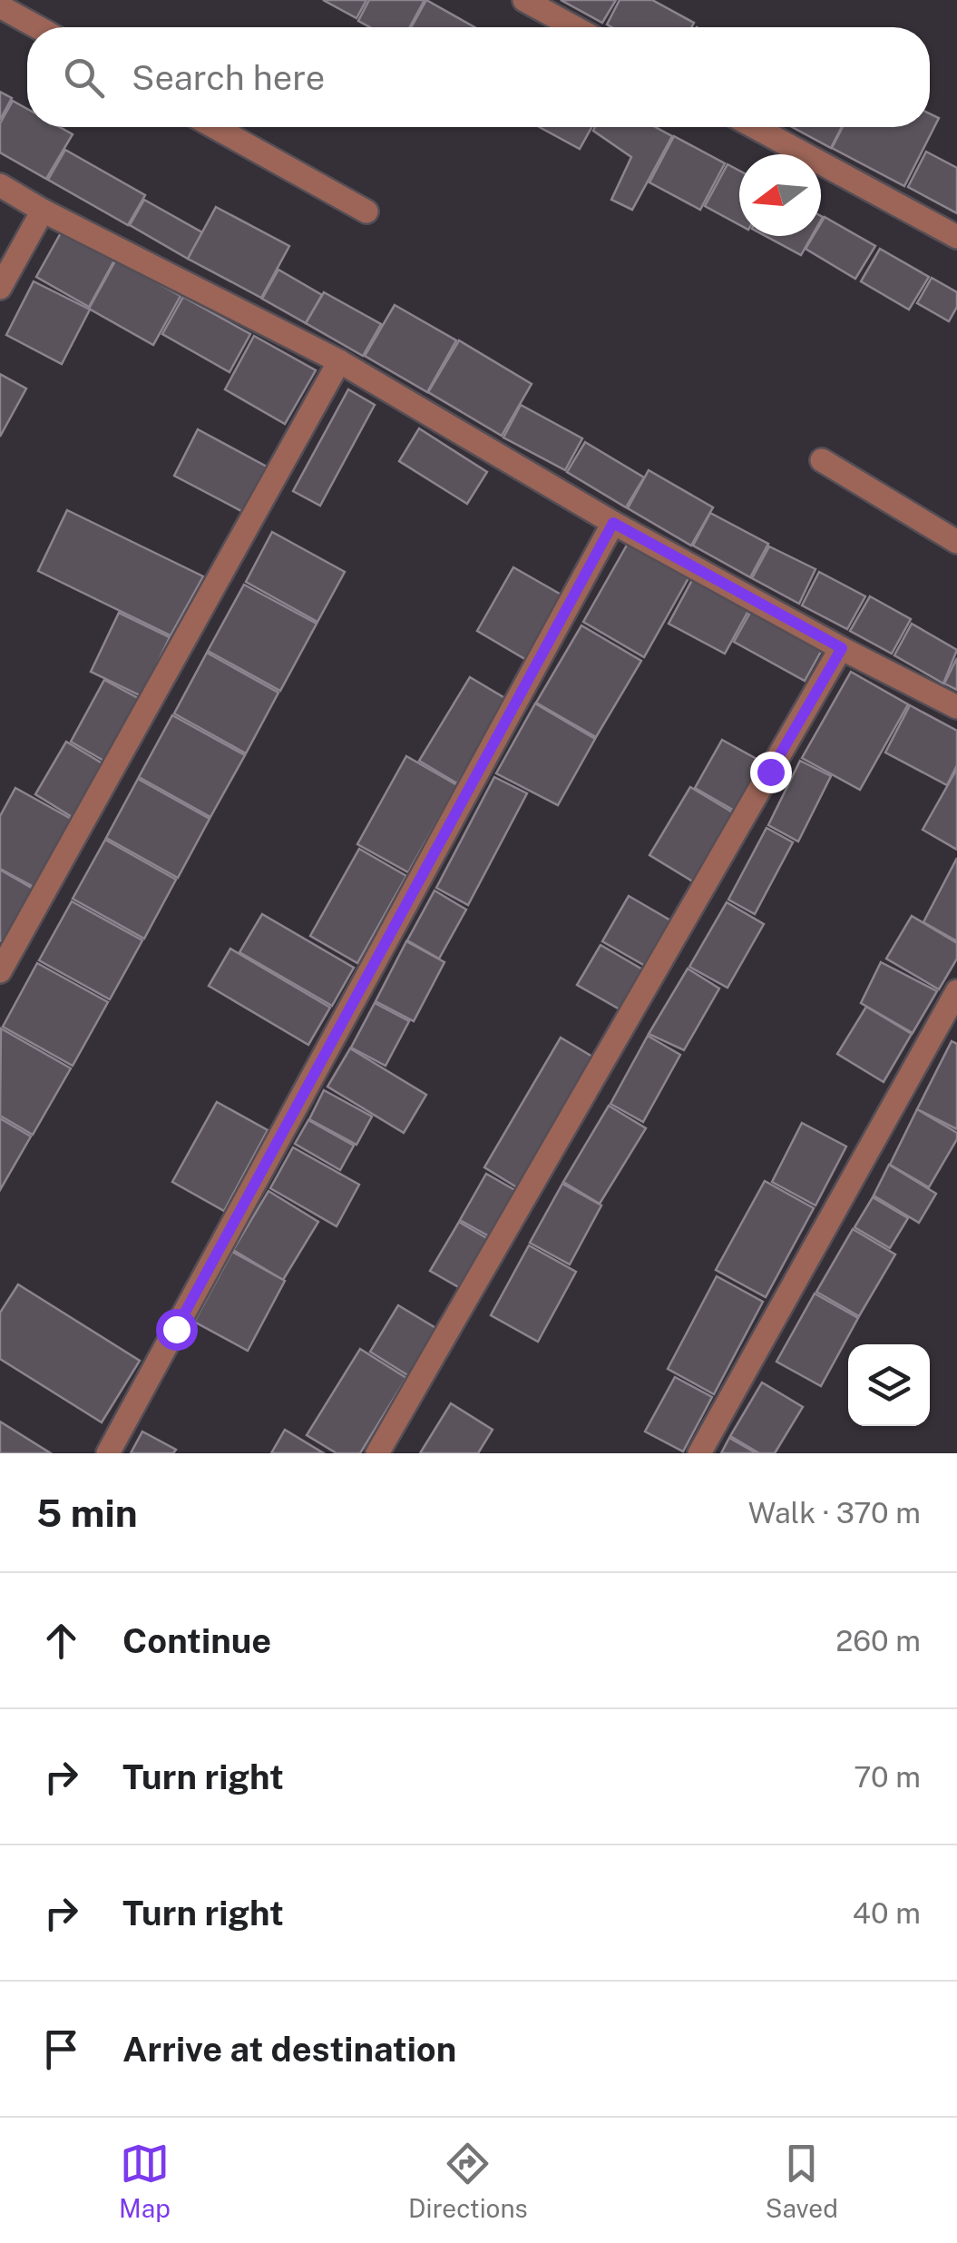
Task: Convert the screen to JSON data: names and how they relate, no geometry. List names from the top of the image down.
{
  "north": "left",
  "page": {
    "search": "Search here",
    "heading": ["5 min", "Walk · 370 m"],
    "list": [
      ["Continue", "260 m"],
      ["Turn right", "70 m"],
      ["Turn right", "40 m"],
      "Arrive at destination"
    ],
    "nav": ["Map", "Directions", "Saved"]
  }
}
